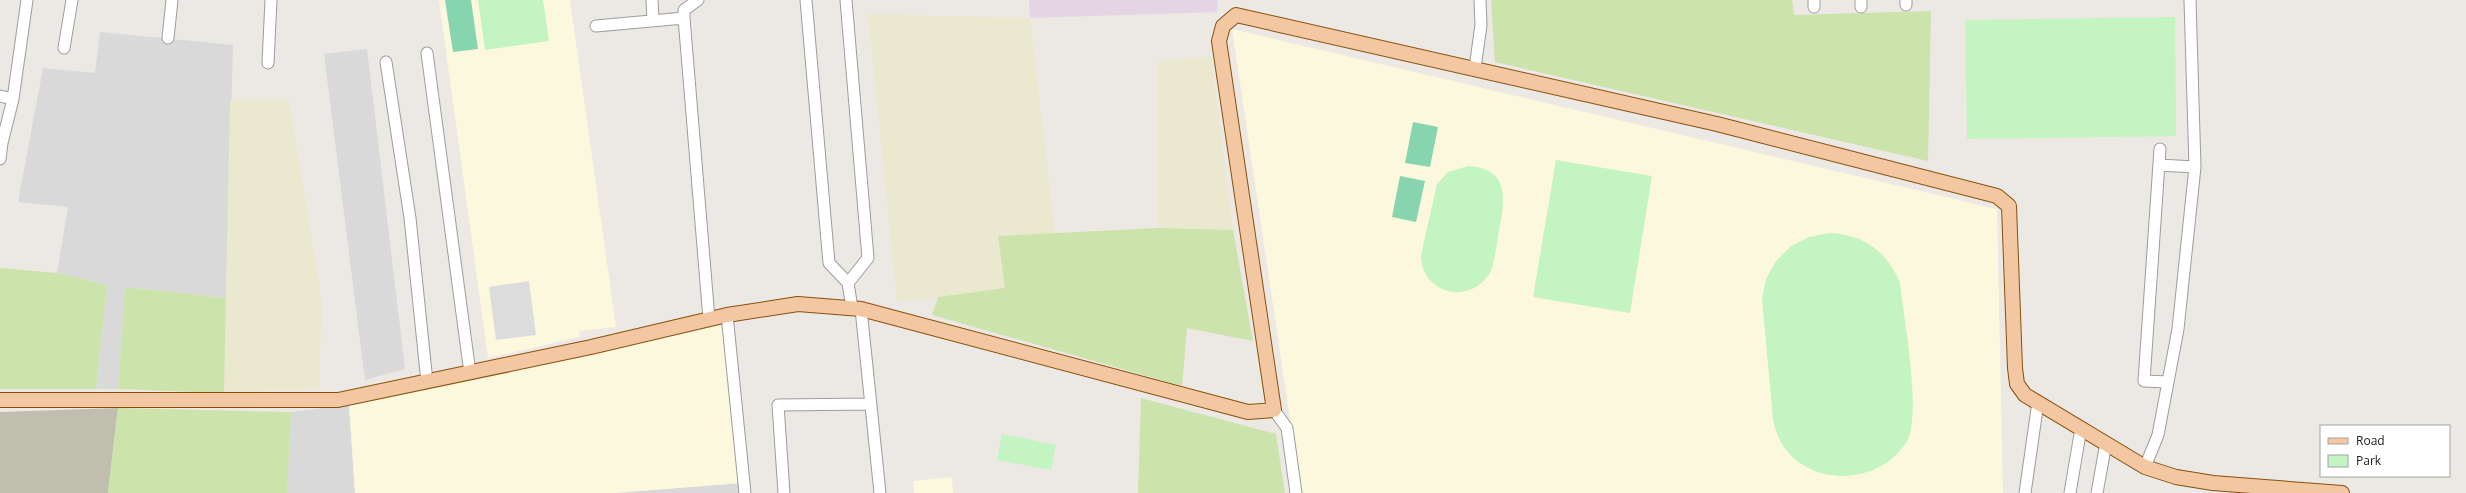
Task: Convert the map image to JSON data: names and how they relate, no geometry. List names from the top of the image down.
{
  "legend": ["Road", "Park"]
}
